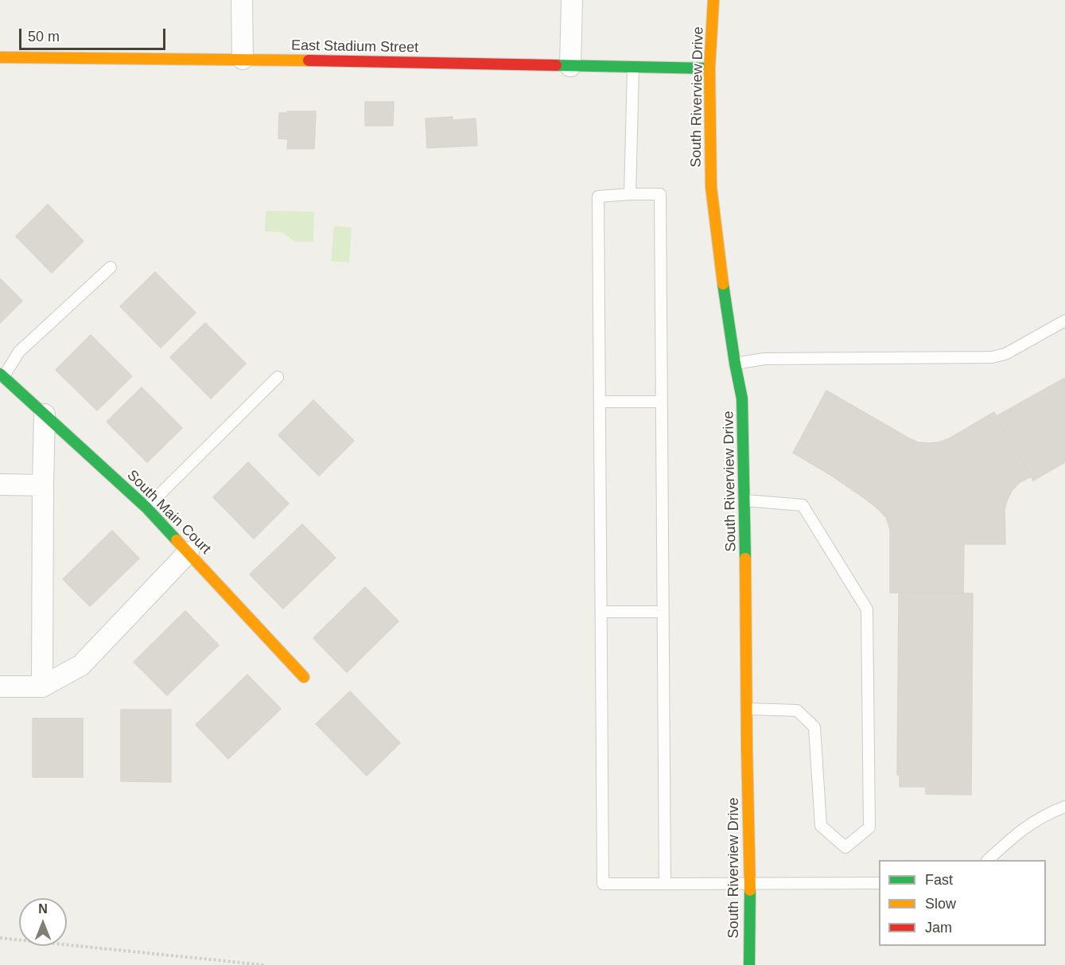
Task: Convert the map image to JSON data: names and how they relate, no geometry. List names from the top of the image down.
{
  "streets": {
    "street": ["East Stadium Street", "South Riverview Drive", "South Main Court"]
  },
  "crossings": [
    ["East Stadium Street", "South Riverview Drive"]
  ],
  "legend": ["Fast", "Slow", "Jam"],
  "scale_bar": "50 m",
  "north": "top"
}
